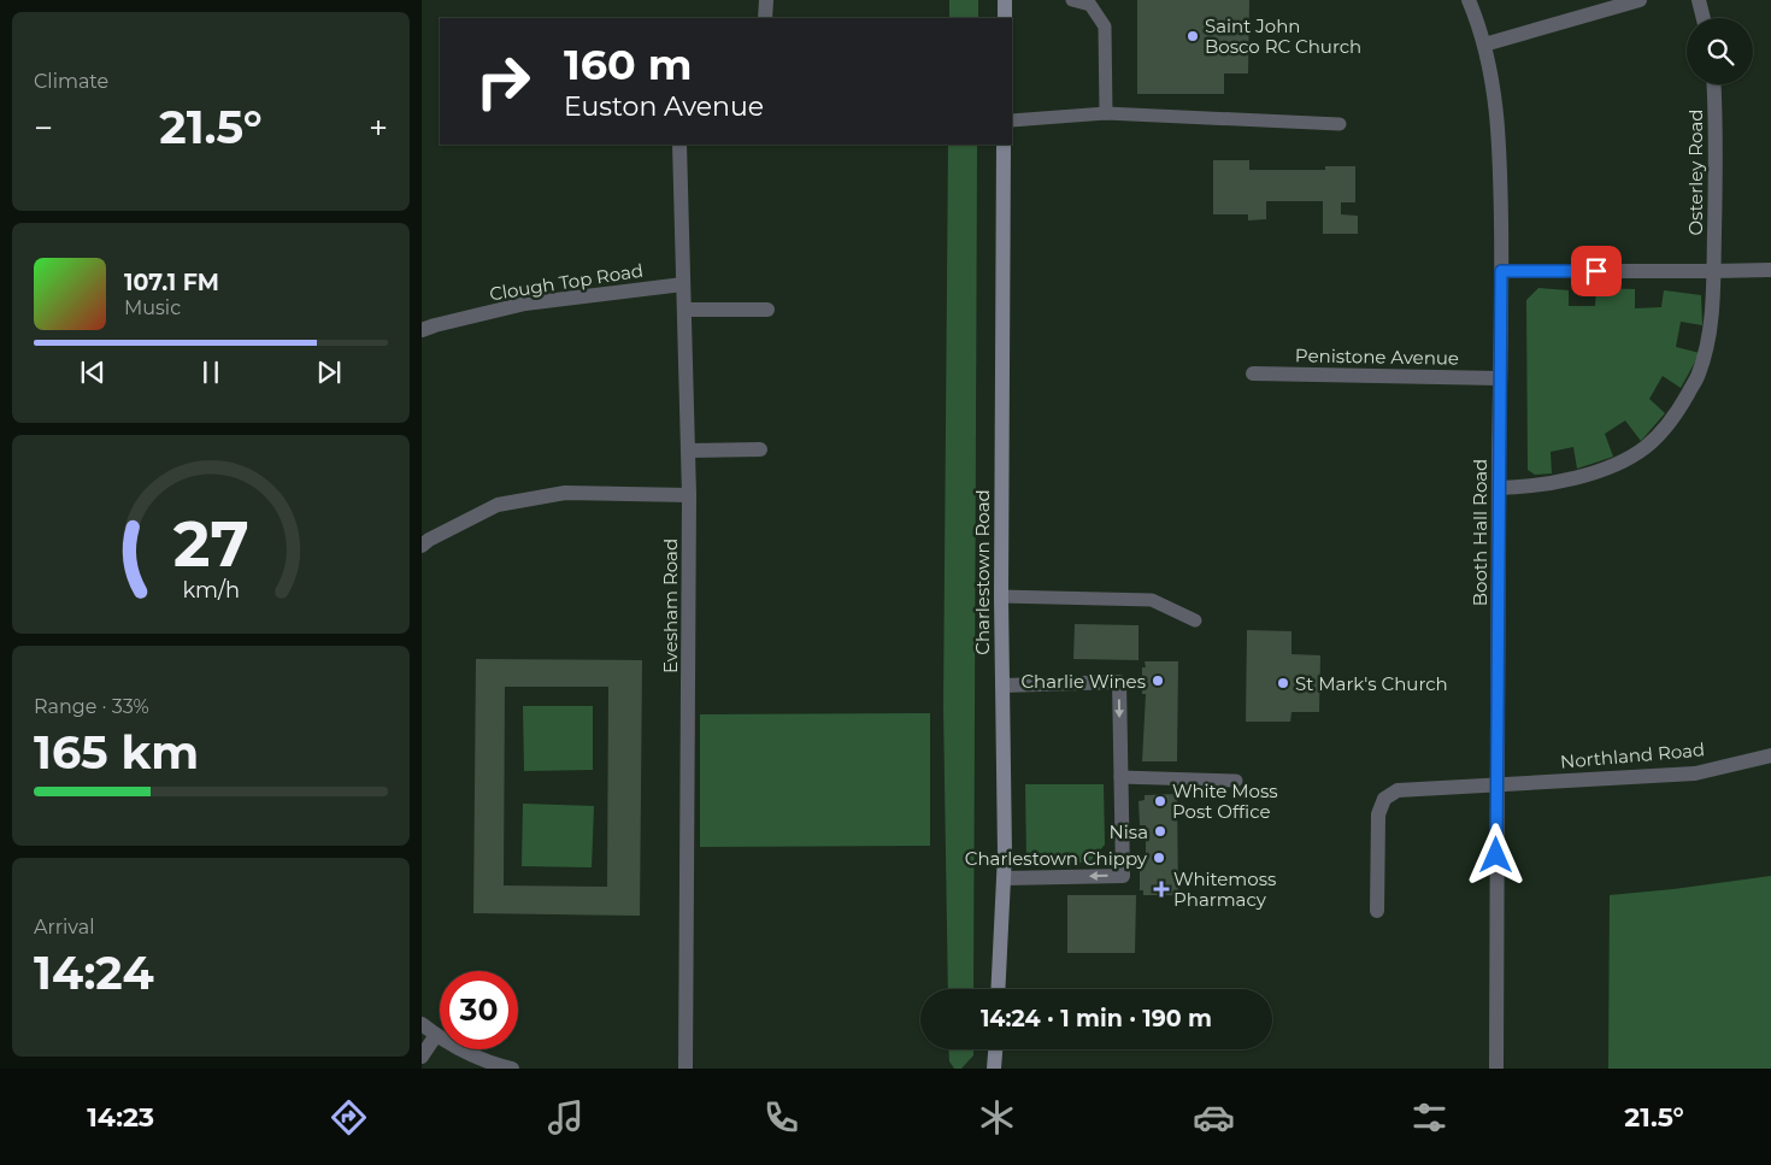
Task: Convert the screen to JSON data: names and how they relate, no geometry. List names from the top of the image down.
{
  "streets": {
    "street": [
      "Osterley Road",
      "Clough Top Road",
      "Penistone Avenue",
      "Booth Hall Road",
      "Charlestown Road",
      "Evesham Road",
      "Northland Road"
    ]
  },
  "crossings": [
    ["Osterley Road", "Booth Hall Road"],
    ["Clough Top Road", "Evesham Road"],
    ["Penistone Avenue", "Booth Hall Road"],
    ["Booth Hall Road", "Northland Road"]
  ],
  "places": {
    "other": [
      "Saint John Bosco RC Church",
      "Charlie Wines",
      "St Mark's Church",
      "White Moss Post Office",
      "Nisa",
      "Charlestown Chippy"
    ],
    "health": ["Whitemoss Pharmacy"]
  },
  "page": {
    "tile": [
      "Climate",
      ["Range · 33%", "165 km"],
      ["Arrival", "14:24"]
    ],
    "turn": ["160 m", "Euston Avenue"],
    "heat": ["−", "21.5°", "+"],
    "song": ["107.1 FM", "Music"],
    "limit": "30",
    "trip": "14:24 · 1 min · 190 m",
    "tabs": ["14:23", "21.5°"],
    "gauge": ["27", "km/h"]
  }
}
